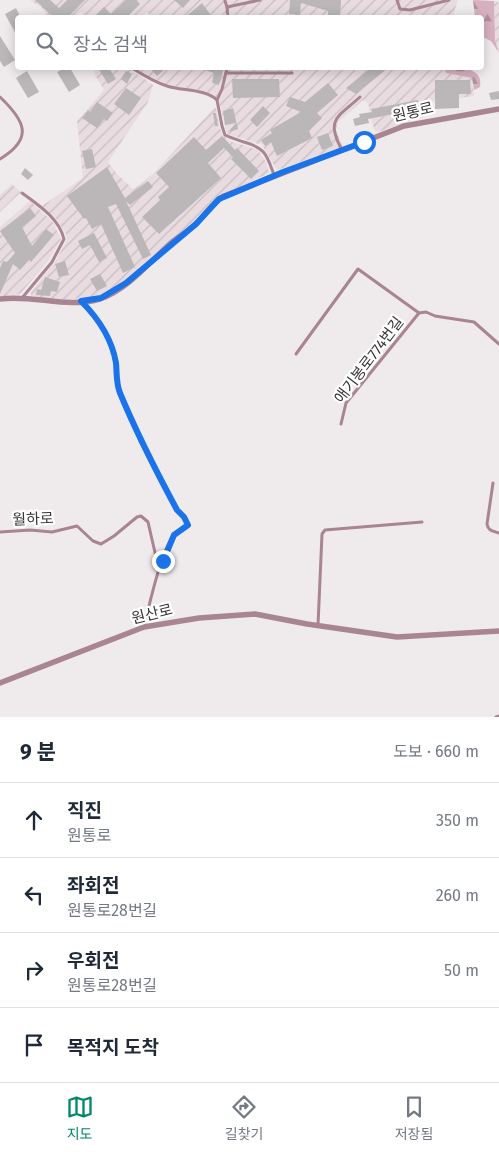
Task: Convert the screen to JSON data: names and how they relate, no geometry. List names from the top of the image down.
{
  "streets": {
    "street": ["원통로", "원산로"],
    "lane": ["애기봉로774번길", "월하로"]
  },
  "page": {
    "search": "장소 검색",
    "heading": ["9 분", "도보 · 660 m"],
    "list": [
      ["직진", "원통로", "350 m"],
      ["좌회전", "원통로28번길", "260 m"],
      ["우회전", "원통로28번길", "50 m"],
      "목적지 도착"
    ],
    "nav": ["지도", "길찾기", "저장됨"]
  }
}
